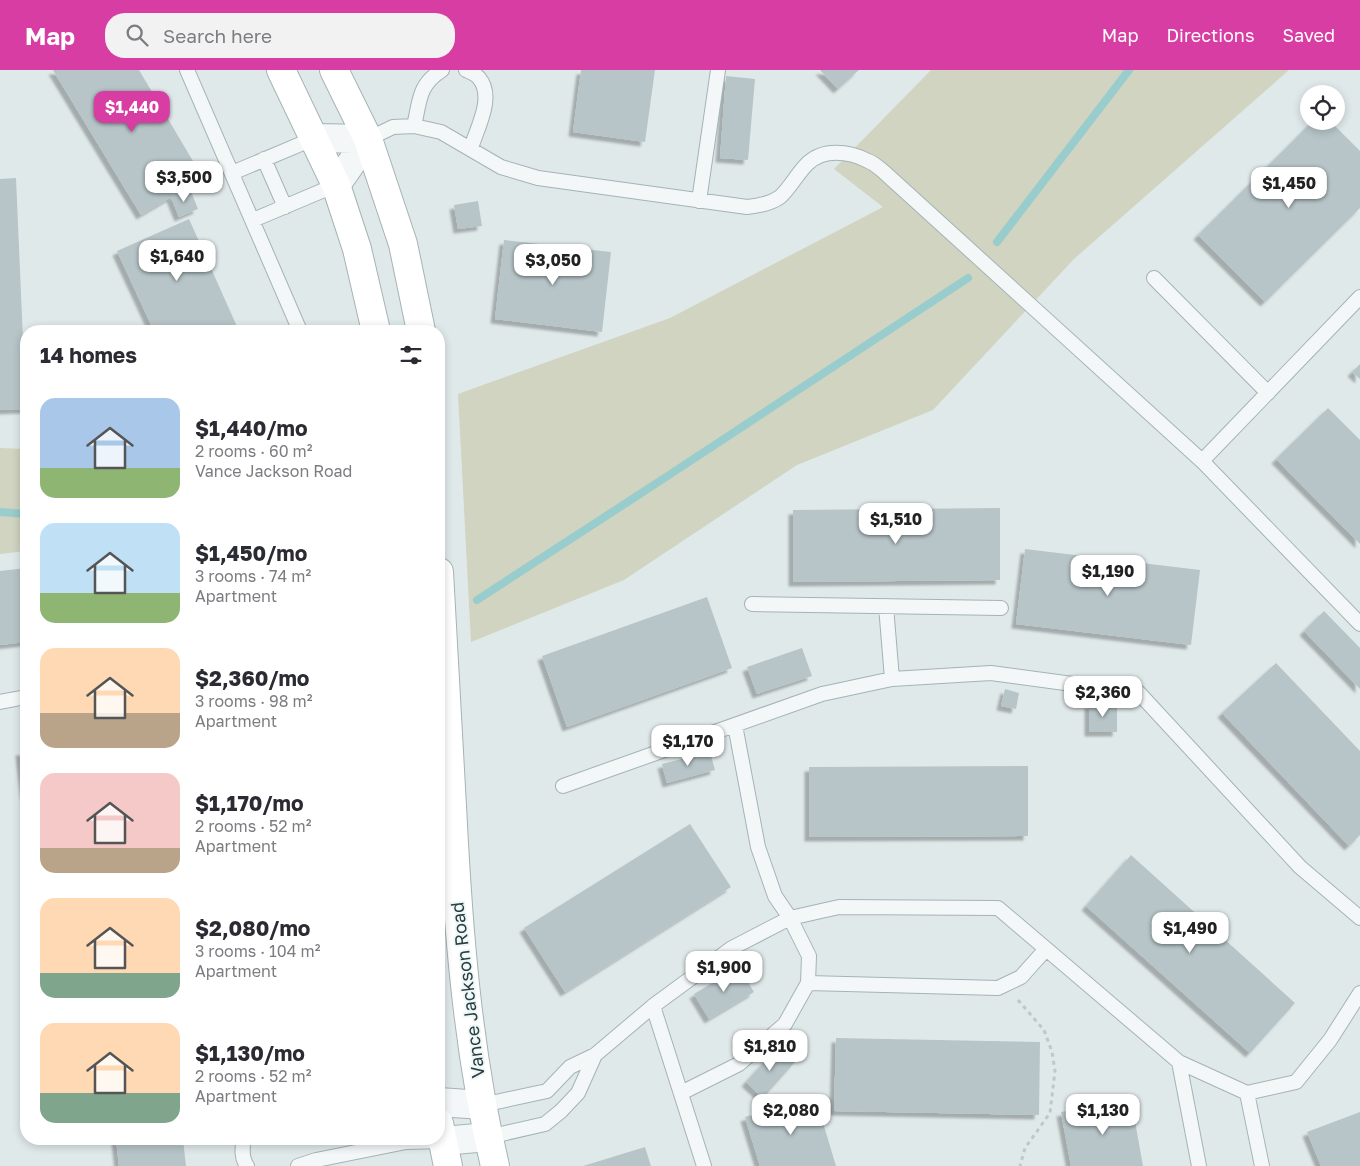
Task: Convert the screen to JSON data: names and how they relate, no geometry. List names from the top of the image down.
{
  "streets": {
    "main road": ["Vance Jackson Road"]
  },
  "page": {
    "header": "Map",
    "search": "Search here",
    "nav": ["Map", "Directions", "Saved"],
    "price": [
      "$1,440",
      "$3,500",
      "$1,450",
      "$1,640",
      "$3,050",
      "$1,510",
      "$1,190",
      "$2,360",
      "$1,170",
      "$1,490",
      "$1,900",
      "$1,810",
      "$2,080",
      "$1,130"
    ],
    "heading": "14 homes",
    "list": [
      {
        "name": "$1,440/mo",
        "note": "2 rooms · 60 m² · Vance Jackson Road"
      },
      {
        "name": "$1,450/mo",
        "note": "3 rooms · 74 m² · Apartment"
      },
      {
        "name": "$2,360/mo",
        "note": "3 rooms · 98 m² · Apartment"
      },
      {
        "name": "$1,170/mo",
        "note": "2 rooms · 52 m² · Apartment"
      },
      {
        "name": "$2,080/mo",
        "note": "3 rooms · 104 m² · Apartment"
      },
      {
        "name": "$1,130/mo",
        "note": "2 rooms · 52 m² · Apartment"
      }
    ]
  }
}
